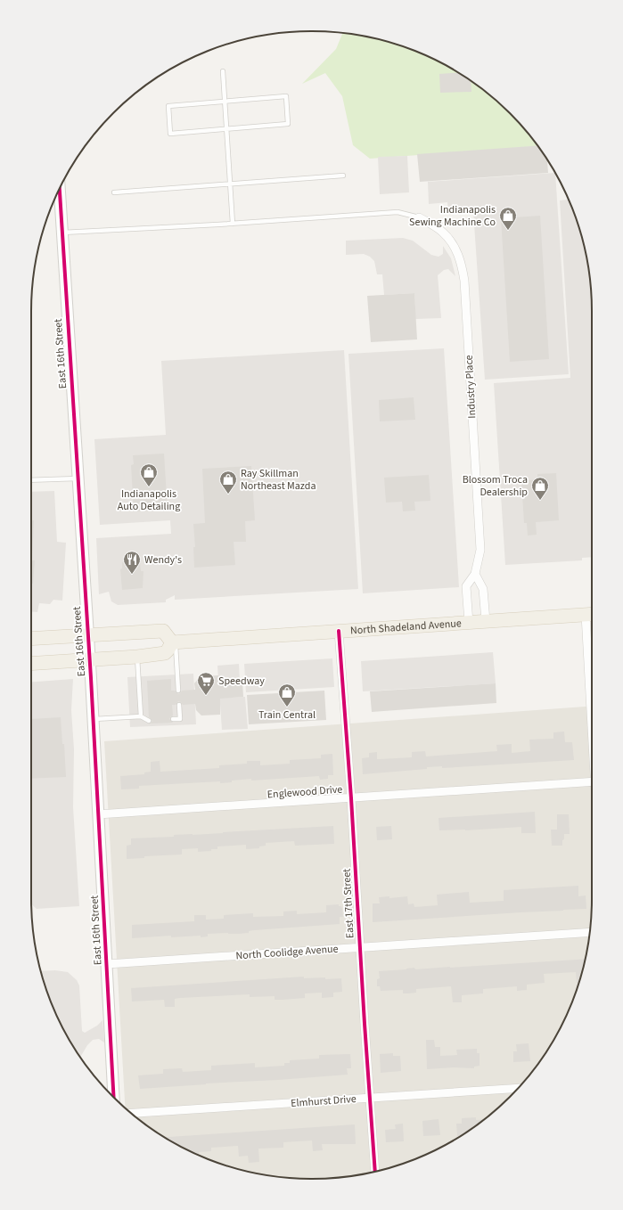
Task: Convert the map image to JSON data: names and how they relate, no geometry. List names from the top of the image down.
{
  "streets": {
    "main road": ["North Shadeland Avenue"],
    "street": [
      "East 16th Street",
      "Industry Place",
      "Englewood Drive",
      "East 17th Street",
      "North Coolidge Avenue",
      "Elmhurst Drive"
    ]
  },
  "crossings": [
    ["East 16th Street", "Englewood Drive"],
    ["East 16th Street", "North Coolidge Avenue"],
    ["Industry Place", "North Shadeland Avenue"],
    ["North Shadeland Avenue", "East 17th Street"],
    ["Englewood Drive", "East 17th Street"],
    ["East 17th Street", "North Coolidge Avenue"],
    ["East 17th Street", "Elmhurst Drive"]
  ],
  "places": {
    "shop": [
      "Indianapolis Sewing Machine Co",
      "Indianapolis Auto Detailing",
      "Ray Skillman Northeast Mazda",
      "Blossom Troca Dealership",
      "Train Central"
    ],
    "restaurant": ["Wendy's"],
    "supermarket": ["Speedway"]
  }
}
